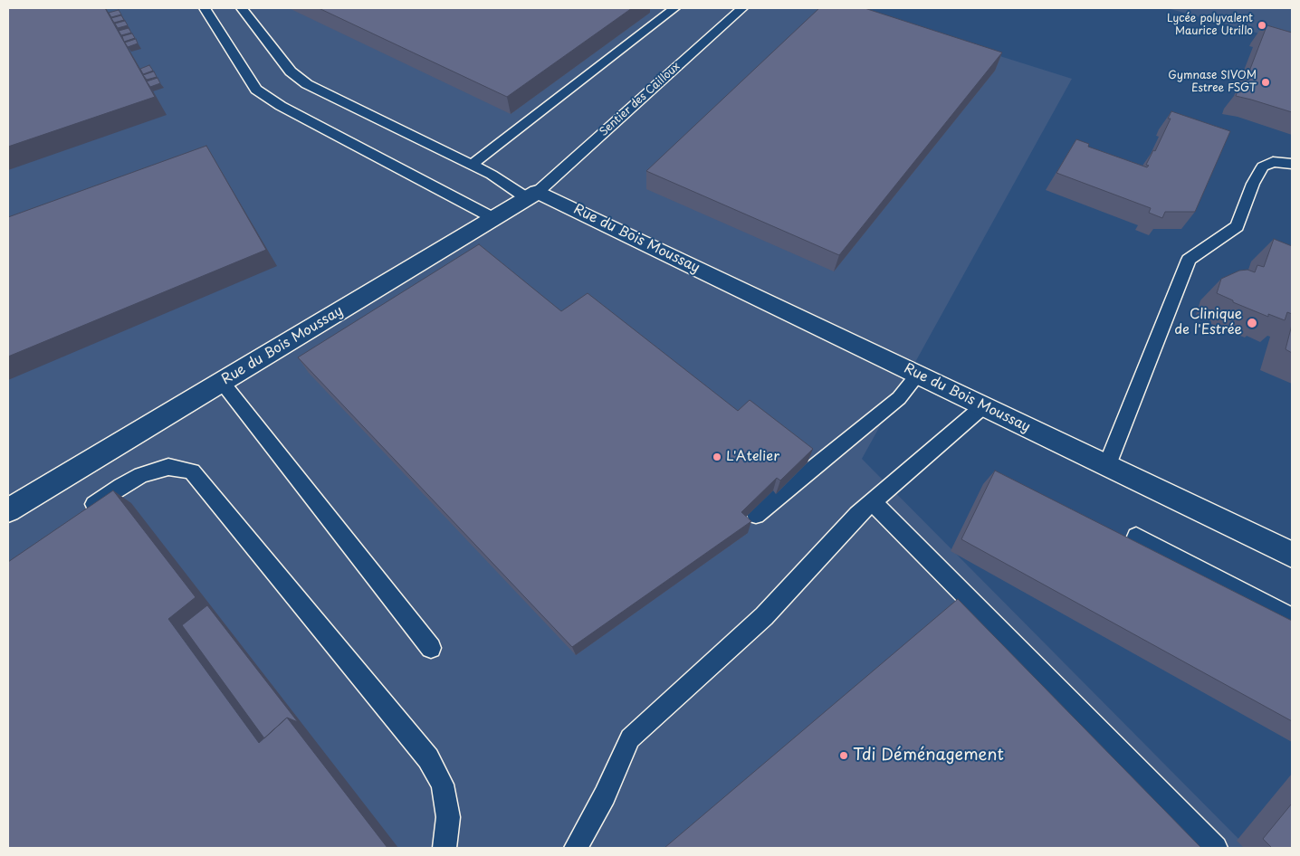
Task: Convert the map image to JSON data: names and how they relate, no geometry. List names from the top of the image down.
{
  "streets": {
    "street": ["Rue du Bois Moussay"],
    "lane": ["Sentier des Cailloux"]
  },
  "crossings": [
    ["Sentier des Cailloux", "Rue du Bois Moussay"]
  ],
  "places": [
    "Lycée polyvalent Maurice Utrillo",
    "Gymnase SIVOM Estree FSGT",
    "Clinique de l'Estrée",
    "L'Atelier",
    "Tdi Déménagement"
  ]
}
